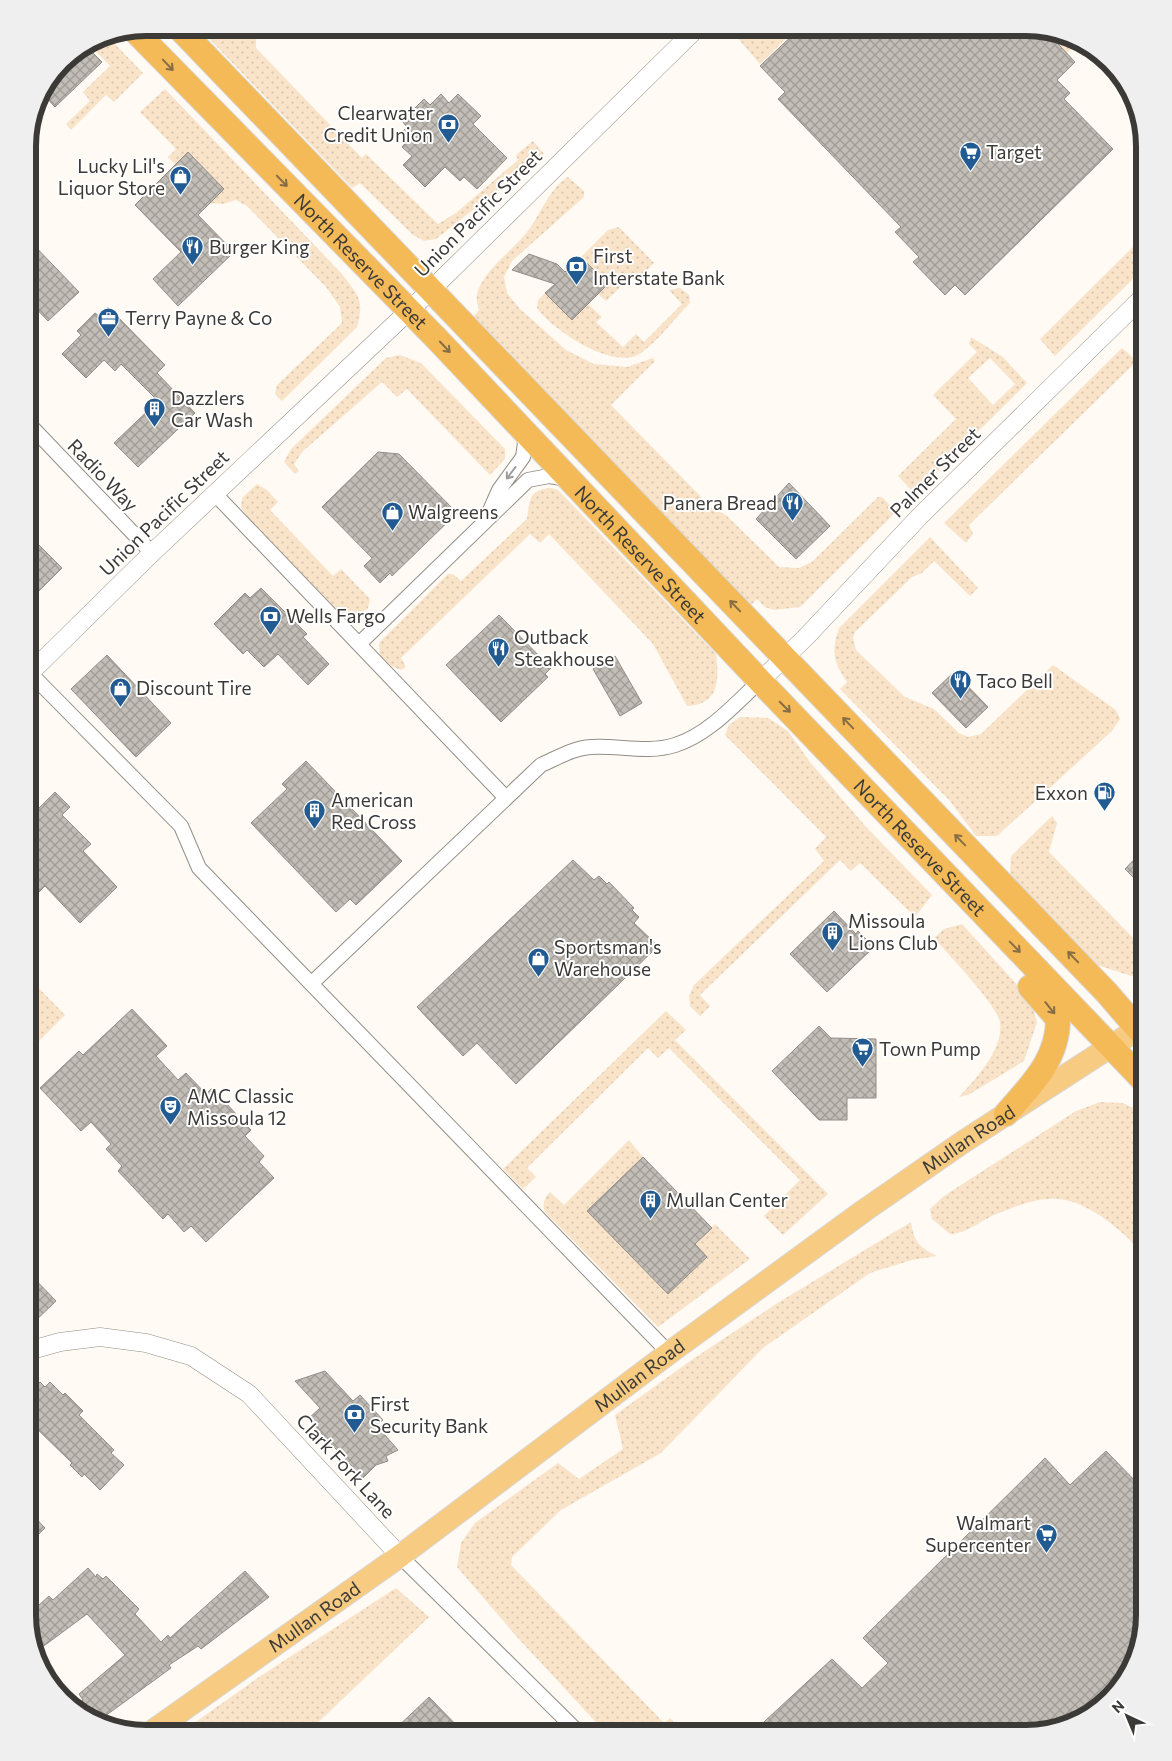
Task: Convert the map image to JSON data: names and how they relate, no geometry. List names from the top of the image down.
{
  "streets": {
    "highway": ["North Reserve Street"],
    "main road": ["Mullan Road"],
    "street": [
      "Union Pacific Street",
      "Palmer Street",
      "Radio Way",
      "Clark Fork Lane"
    ]
  },
  "crossings": [
    ["Union Pacific Street", "North Reserve Street"],
    ["Union Pacific Street", "Radio Way"],
    ["North Reserve Street", "Palmer Street"],
    ["North Reserve Street", "Mullan Road"],
    ["Mullan Road", "Clark Fork Lane"]
  ],
  "places": {
    "bank": [
      "Clearwater Credit Union",
      "First Interstate Bank",
      "Wells Fargo",
      "First Security Bank"
    ],
    "supermarket": ["Target", "Town Pump", "Walmart Supercenter"],
    "shop": [
      "Lucky Lil's Liquor Store",
      "Walgreens",
      "Discount Tire",
      "Sportsman's Warehouse"
    ],
    "restaurant": [
      "Burger King",
      "Panera Bread",
      "Outback Steakhouse",
      "Taco Bell"
    ],
    "office": ["Terry Payne & Co"],
    "building": [
      "Dazzlers Car Wash",
      "American Red Cross",
      "Missoula Lions Club",
      "Mullan Center"
    ],
    "fuel station": ["Exxon"],
    "theatre": ["AMC Classic Missoula 12"]
  },
  "north": "top left"
}
